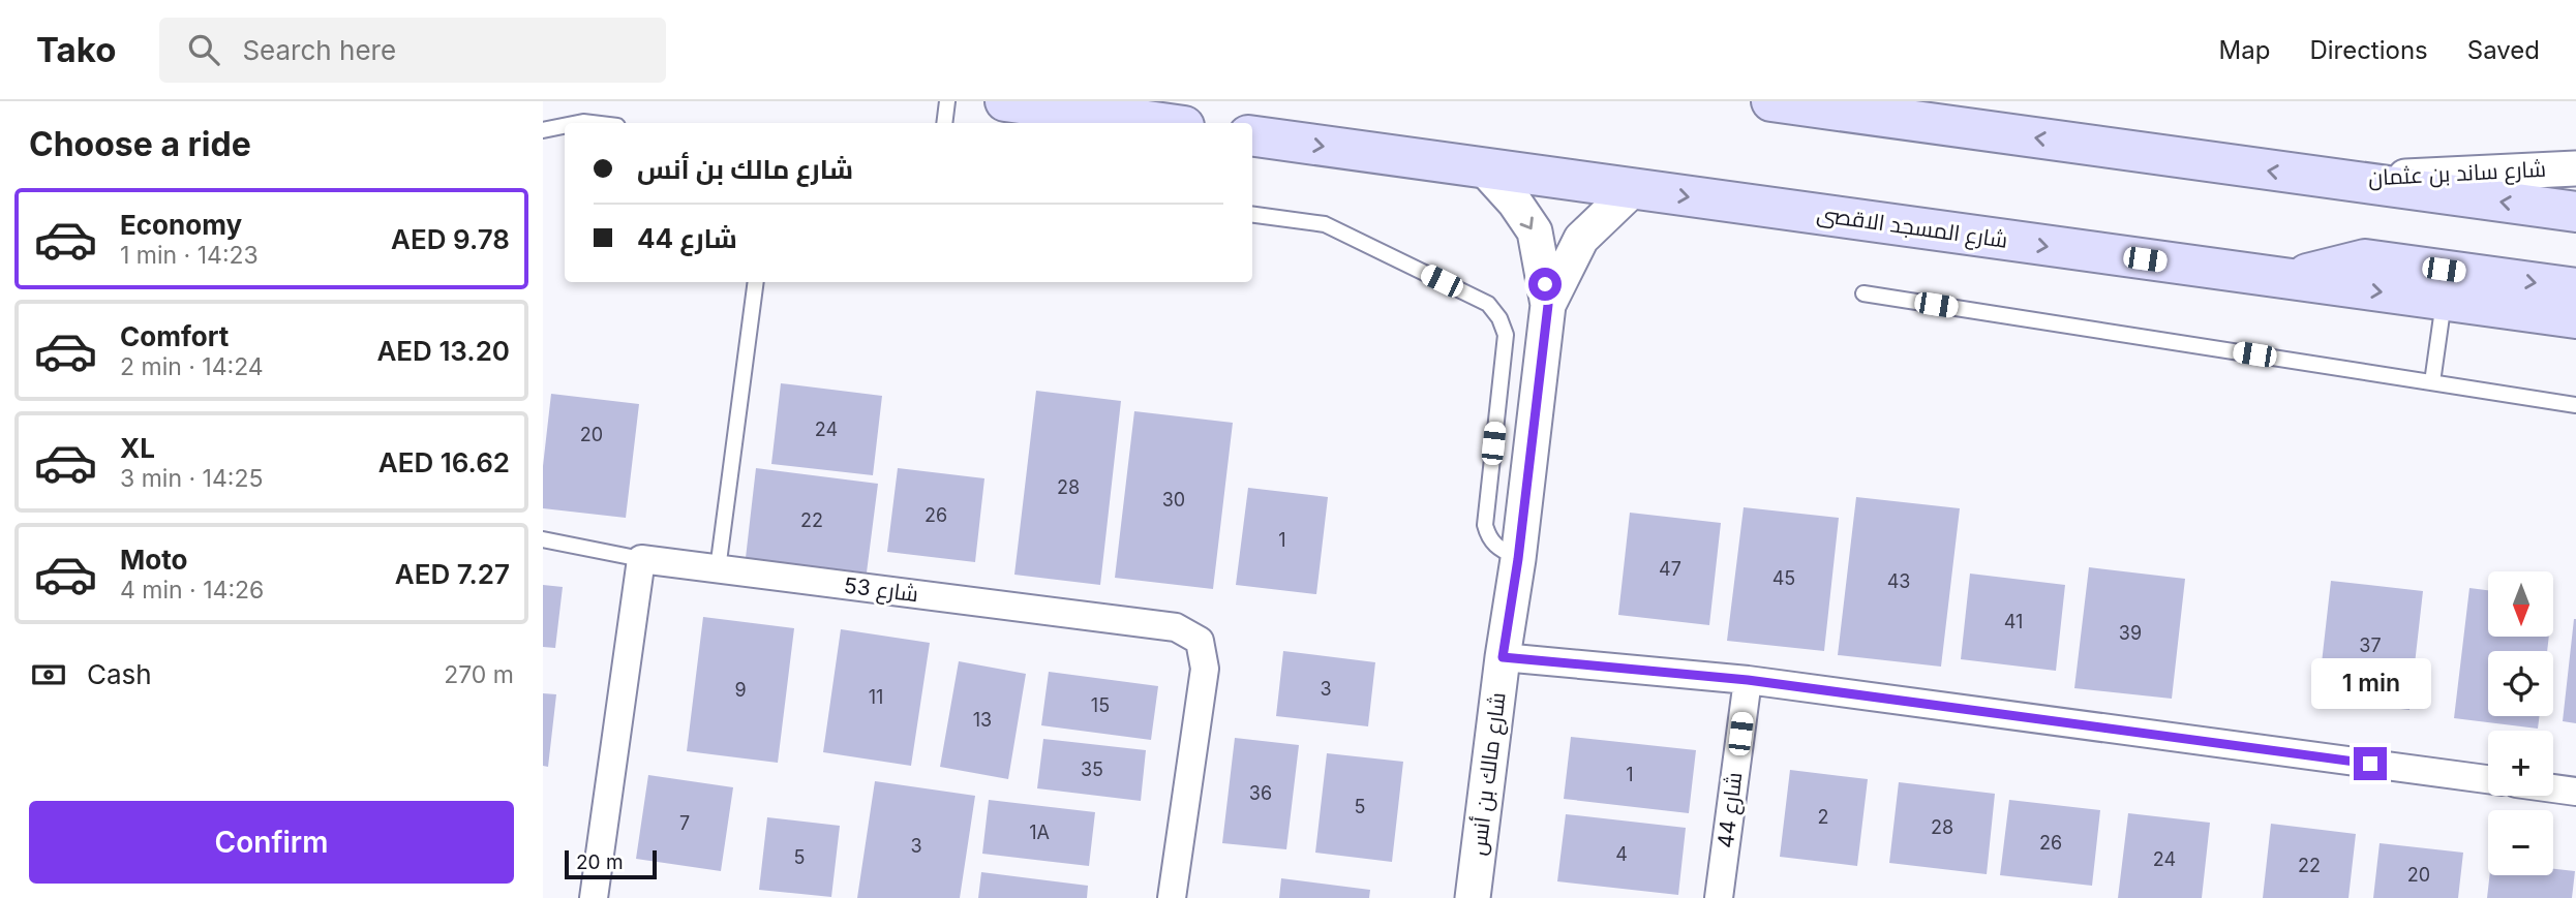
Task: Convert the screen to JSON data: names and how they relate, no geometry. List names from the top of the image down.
{
  "streets": {
    "main road": ["شارع المسجد الاقصى"],
    "street": [
      "شارع ساند بن عثمان",
      "شارع 53",
      "شارع مالك بن أنس",
      "شارع 44"
    ]
  },
  "crossings": [
    ["شارع المسجد الاقصى", "شارع مالك بن أنس"]
  ],
  "house_numbers": [
    "24",
    "20",
    "28",
    "30",
    "26",
    "22",
    "1",
    "47",
    "45",
    "43",
    "41",
    "39",
    "37",
    "3",
    "9",
    "11",
    "15",
    "13",
    "35",
    "1",
    "36",
    "5",
    "2",
    "7",
    "28",
    "1A",
    "26",
    "3",
    "4",
    "5",
    "24",
    "22",
    "20"
  ],
  "scale_bar": "20 m",
  "north": "bottom",
  "page": {
    "header": "Tako",
    "search": "Search here",
    "nav": ["Map", "Directions", "Saved"],
    "heading": "Choose a ride",
    "banner": ["شارع مالك بن أنس", "شارع 44"],
    "list": [
      {
        "name": "Economy",
        "note": "1 min · 14:23",
        "value": "AED 9.78"
      },
      {
        "name": "Comfort",
        "note": "2 min · 14:24",
        "value": "AED 13.20"
      },
      {
        "name": "XL",
        "note": "3 min · 14:25",
        "value": "AED 16.62"
      },
      {
        "name": "Moto",
        "note": "4 min · 14:26",
        "value": "AED 7.27"
      }
    ],
    "map_buttons": ["+", "−"],
    "pay": ["Cash", "270 m"],
    "bubble": "1 min",
    "buttons": "Confirm",
    "scale": "20 m"
  }
}
